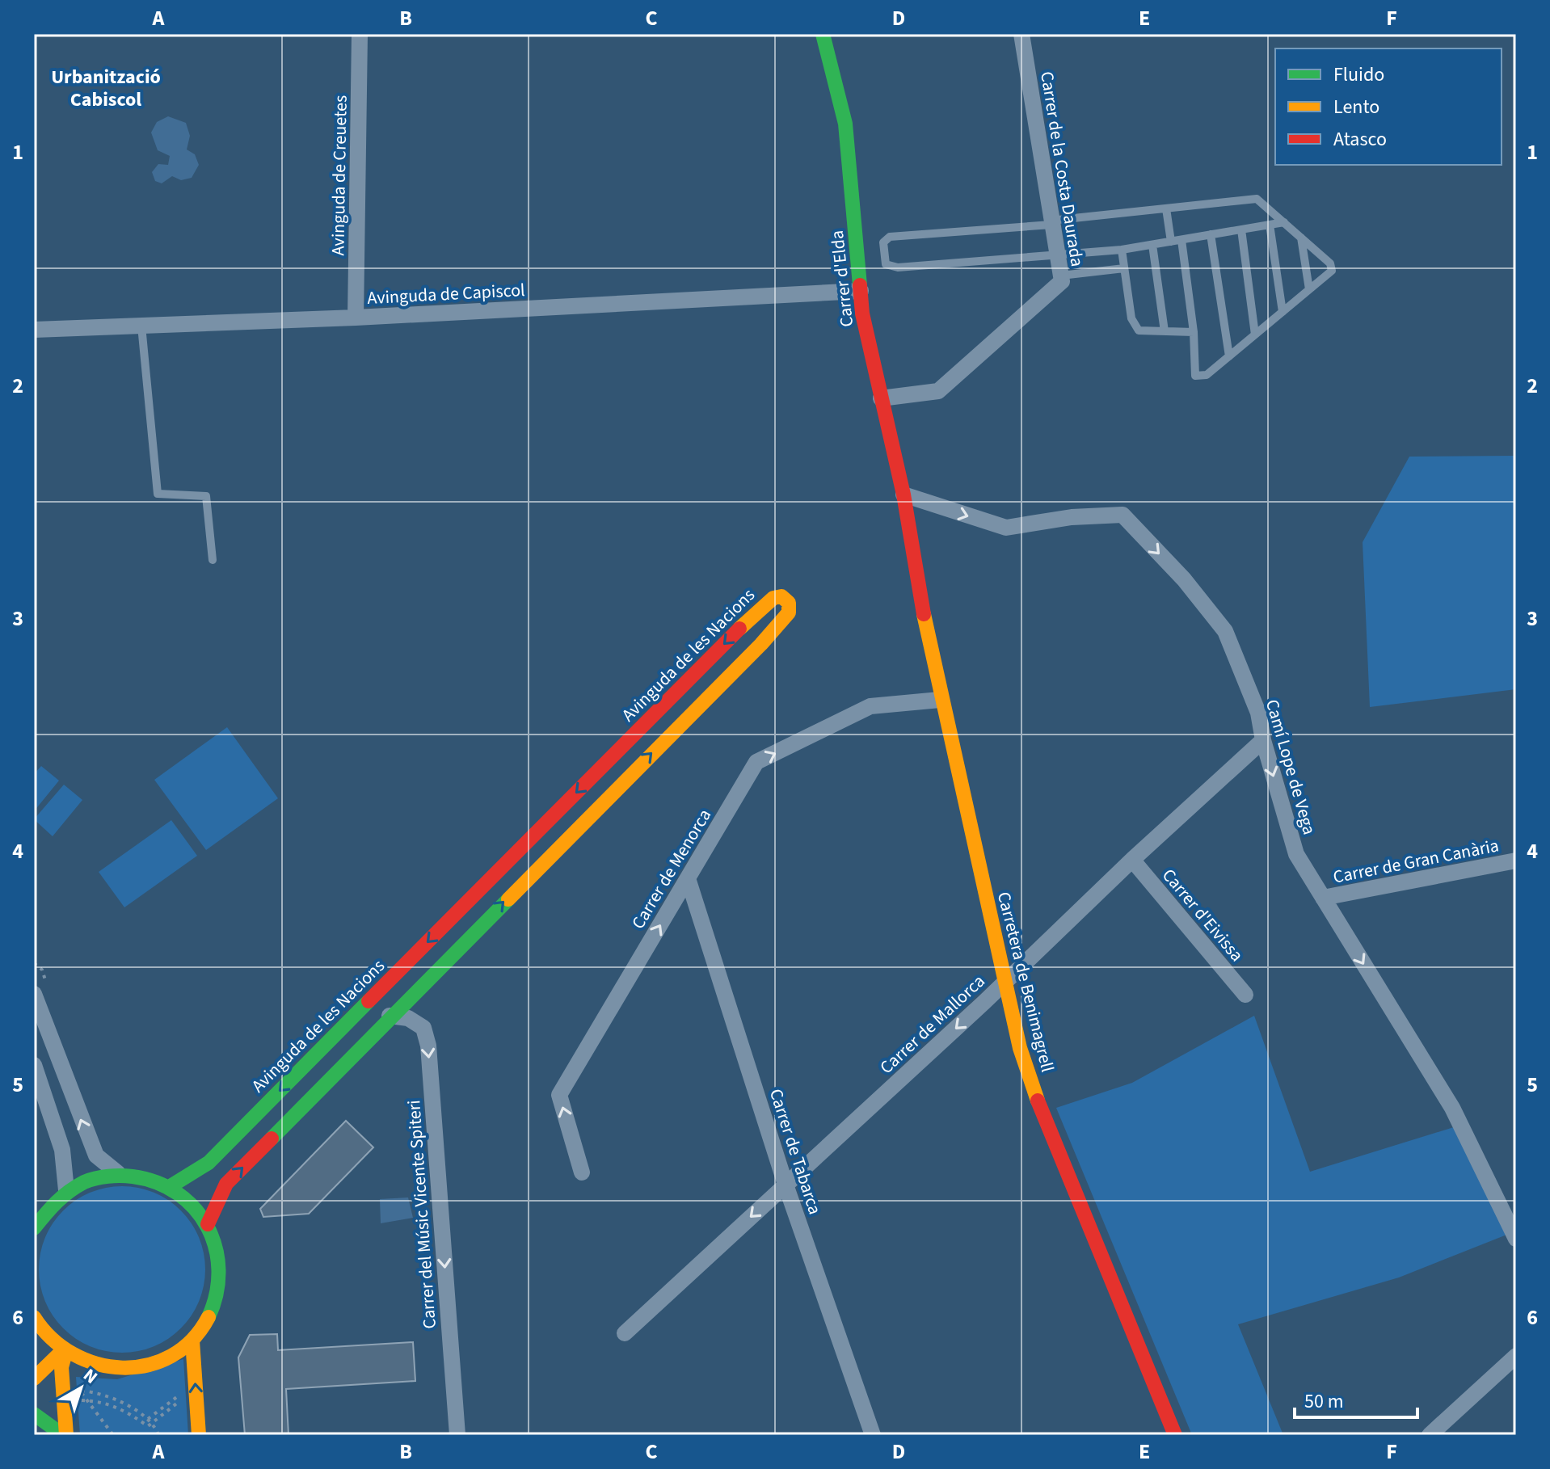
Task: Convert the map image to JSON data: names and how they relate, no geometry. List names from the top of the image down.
{
  "streets": {
    "street": [
      "Carrer de la Costa Daurada",
      "Avinguda de Creuetes",
      "Carrer d'Elda",
      "Avinguda de Capiscol",
      "Avinguda de les Nacions",
      "Camí Lope de Vega",
      "Carrer de Gran Canària",
      "Carrer de Menorca",
      "Carrer d'Eivissa",
      "Carretera de Benimagrell",
      "Carrer de Mallorca",
      "Carrer de Tabarca",
      "Carrer del Músic Vicente Spiteri"
    ]
  },
  "crossings": [
    ["Carrer de la Costa Daurada", "Carrer d'Elda"],
    ["Avinguda de Creuetes", "Avinguda de Capiscol"],
    ["Carrer d'Elda", "Avinguda de Capiscol"],
    ["Carrer d'Elda", "Camí Lope de Vega"],
    ["Carrer d'Elda", "Carretera de Benimagrell"],
    ["Avinguda de les Nacions", "Carrer del Músic Vicente Spiteri"],
    ["Camí Lope de Vega", "Carrer de Gran Canària"],
    ["Camí Lope de Vega", "Carrer de Mallorca"],
    ["Carrer de Menorca", "Carretera de Benimagrell"],
    ["Carrer de Menorca", "Carrer de Tabarca"],
    ["Carrer d'Eivissa", "Carrer de Mallorca"],
    ["Carretera de Benimagrell", "Carrer de Mallorca"],
    ["Carrer de Mallorca", "Carrer de Tabarca"]
  ],
  "one_way": [
    "Camí Lope de Vega",
    "Carrer de Menorca",
    "Carrer de Mallorca",
    "Carrer del Músic Vicente Spiteri"
  ],
  "districts": ["Urbanització Cabiscol"],
  "legend": ["Fluido", "Lento", "Atasco"],
  "scale_bar": "50 m",
  "north": "top right",
  "grid": {
    "columns": [
      "A",
      "B",
      "C",
      "D",
      "E",
      "F"
    ],
    "rows": [
      "1",
      "2",
      "3",
      "4",
      "5",
      "6"
    ]
  }
}
